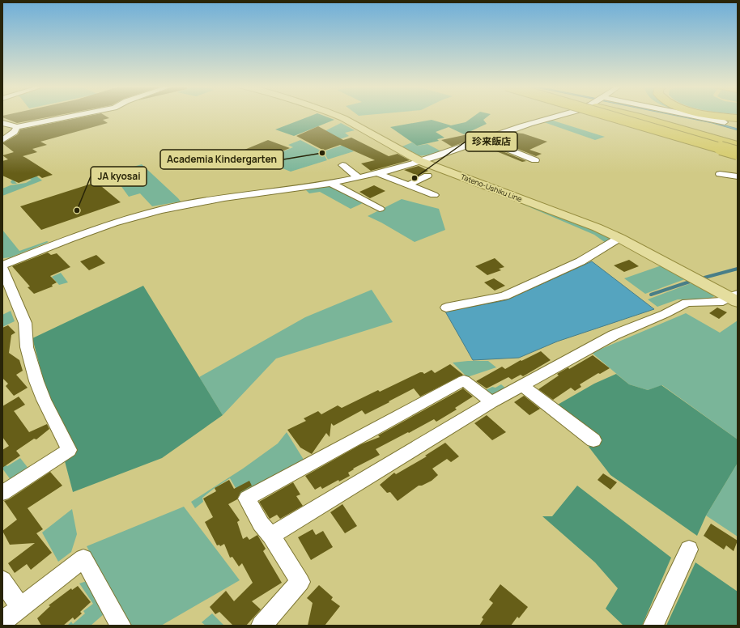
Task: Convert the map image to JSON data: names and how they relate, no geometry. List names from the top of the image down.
{
  "streets": {
    "main road": ["Tateno-Ushiku Line"]
  },
  "places": ["Academia Kindergarten", "珍来飯店", "JA kyosai"]
}
